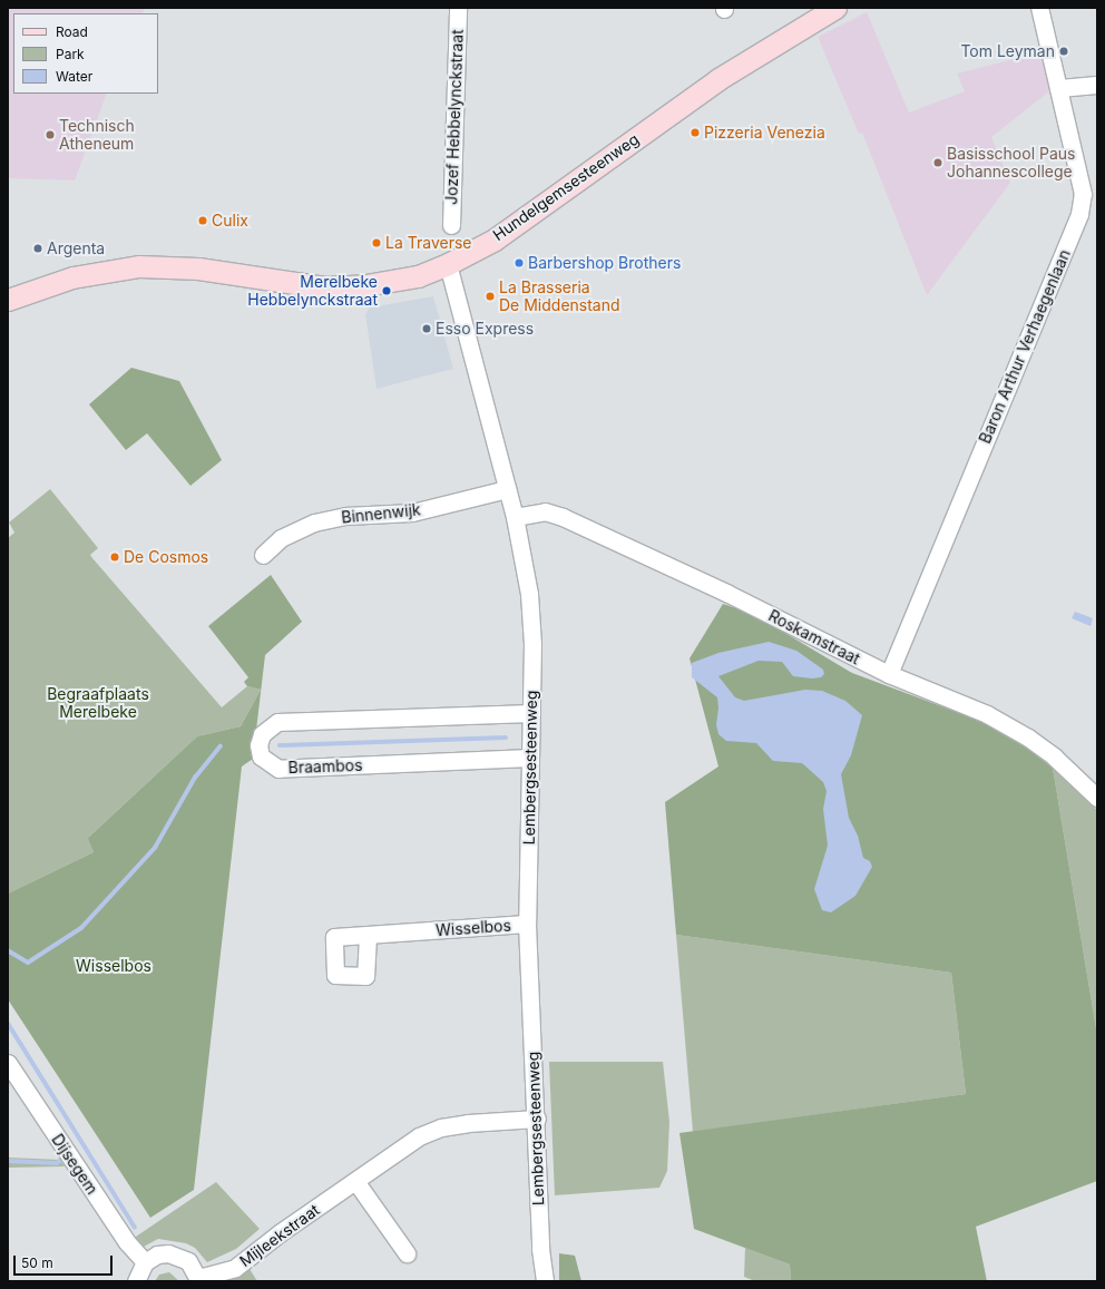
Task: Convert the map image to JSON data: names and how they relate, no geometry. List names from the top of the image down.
{
  "streets": {
    "main road": ["Hundelgemsesteenweg"],
    "street": [
      "Jozef Hebbelynckstraat",
      "Baron Arthur Verhaegenlaan",
      "Binnenwijk",
      "Roskamstraat",
      "Braambos",
      "Lembergsesteenweg",
      "Wisselbos",
      "Dijsegem",
      "Mijleekstraat"
    ]
  },
  "crossings": [
    ["Hundelgemsesteenweg", "Lembergsesteenweg"],
    ["Baron Arthur Verhaegenlaan", "Roskamstraat"],
    ["Binnenwijk", "Lembergsesteenweg"],
    ["Roskamstraat", "Lembergsesteenweg"],
    ["Braambos", "Lembergsesteenweg"],
    ["Lembergsesteenweg", "Wisselbos"],
    ["Lembergsesteenweg", "Mijleekstraat"]
  ],
  "parks": ["Begraafplaats Merelbeke", "Wisselbos"],
  "places": [
    "Tom Leyman",
    "Pizzeria Venezia",
    "Technisch Atheneum",
    "Basisschool Paus Johannescollege",
    "Culix",
    "La Traverse",
    "Argenta",
    "Barbershop Brothers",
    "Merelbeke Hebbelynckstraat",
    "La Brasseria De Middenstand",
    "Esso Express",
    "De Cosmos"
  ],
  "legend": ["Road", "Park", "Water"],
  "scale_bar": "50 m"
}
